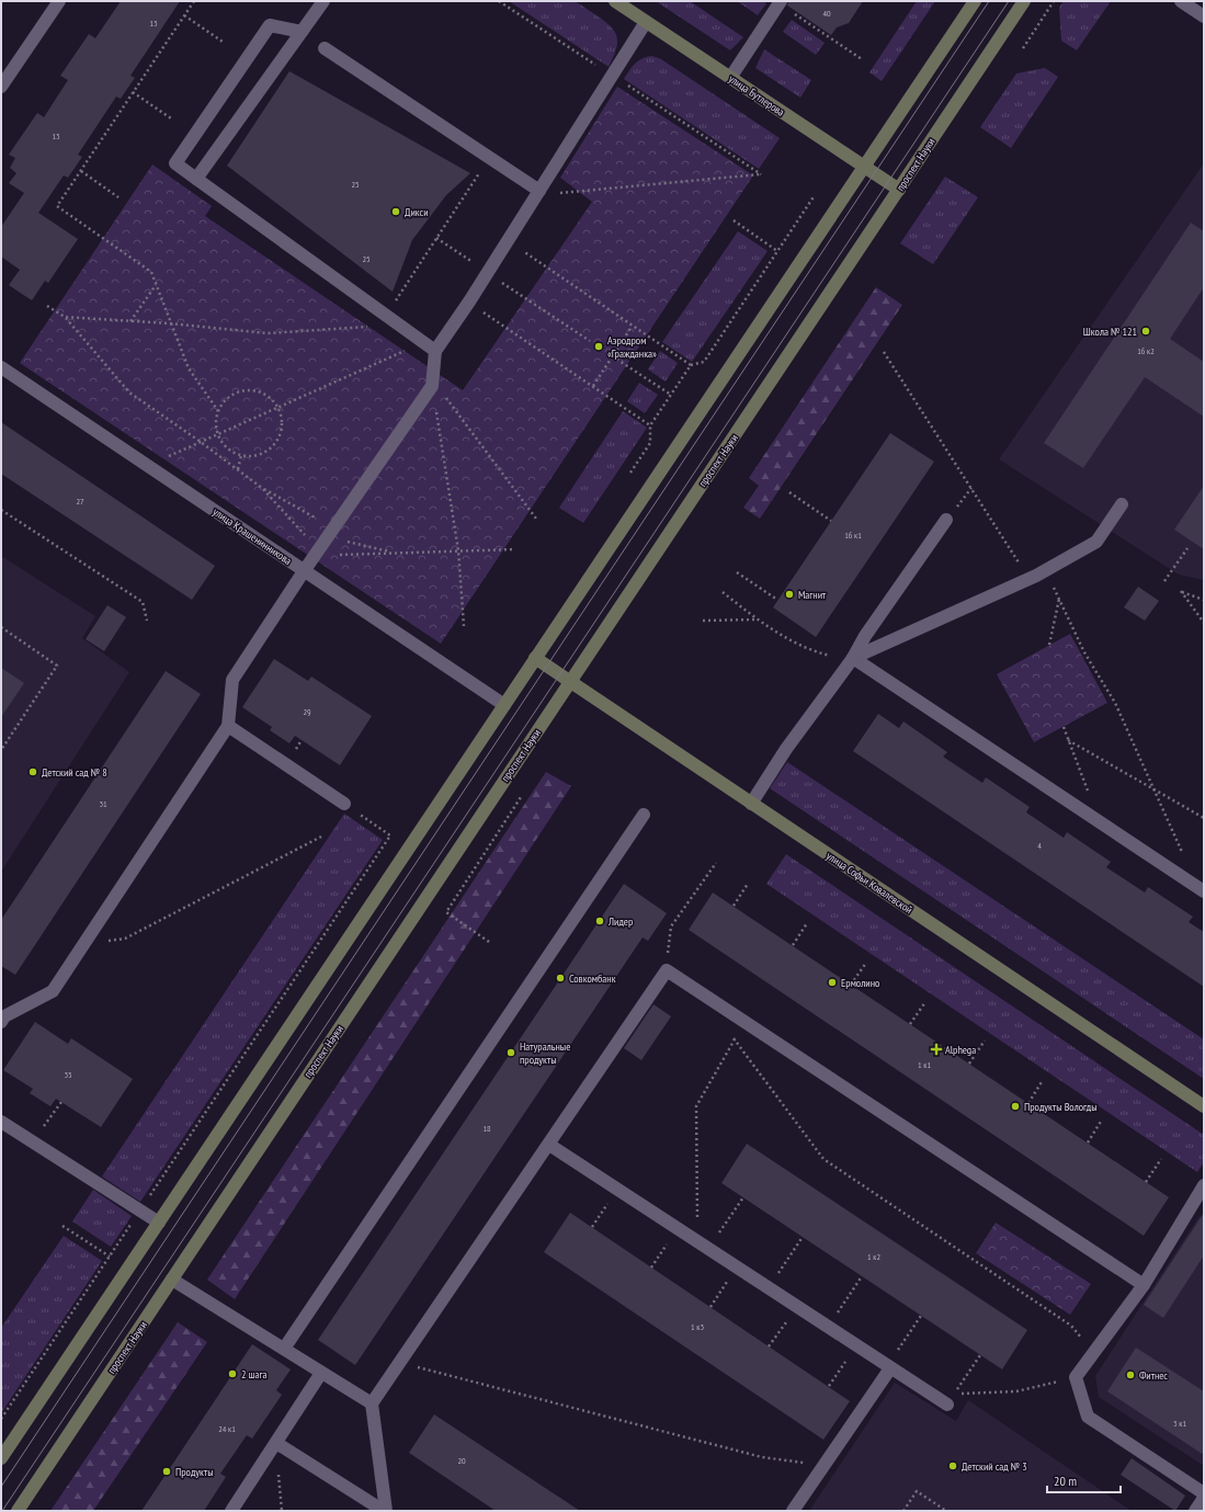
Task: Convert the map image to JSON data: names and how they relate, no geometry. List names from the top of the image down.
{
  "streets": {
    "main road": ["улица Бутлерова", "проспект Науки", "улица Софьи Ковалевской"],
    "street": ["улица Крашенинникова"]
  },
  "crossings": [
    ["улица Бутлерова", "проспект Науки"],
    ["проспект Науки", "улица Софьи Ковалевской"]
  ],
  "places": {
    "other": [
      "Дикси",
      "Школа № 121",
      "Аэродром «Гражданка»",
      "Магнит",
      "Детский сад № 8",
      "Лидер",
      "Совкомбанк",
      "Ермолино",
      "Натуральные продукты",
      "Продукты Вологды",
      "2 шага",
      "Фитнес",
      "Детский сад № 3",
      "Продукты"
    ],
    "health": ["Alphega"]
  },
  "house_numbers": [
    "40",
    "13",
    "13",
    "25",
    "25",
    "16 к2",
    "27",
    "16 к1",
    "29",
    "31",
    "4",
    "1 к1",
    "35",
    "18",
    "1 к2",
    "1 к3",
    "3 к1",
    "24 к1",
    "20"
  ],
  "scale_bar": "20 m"
}
